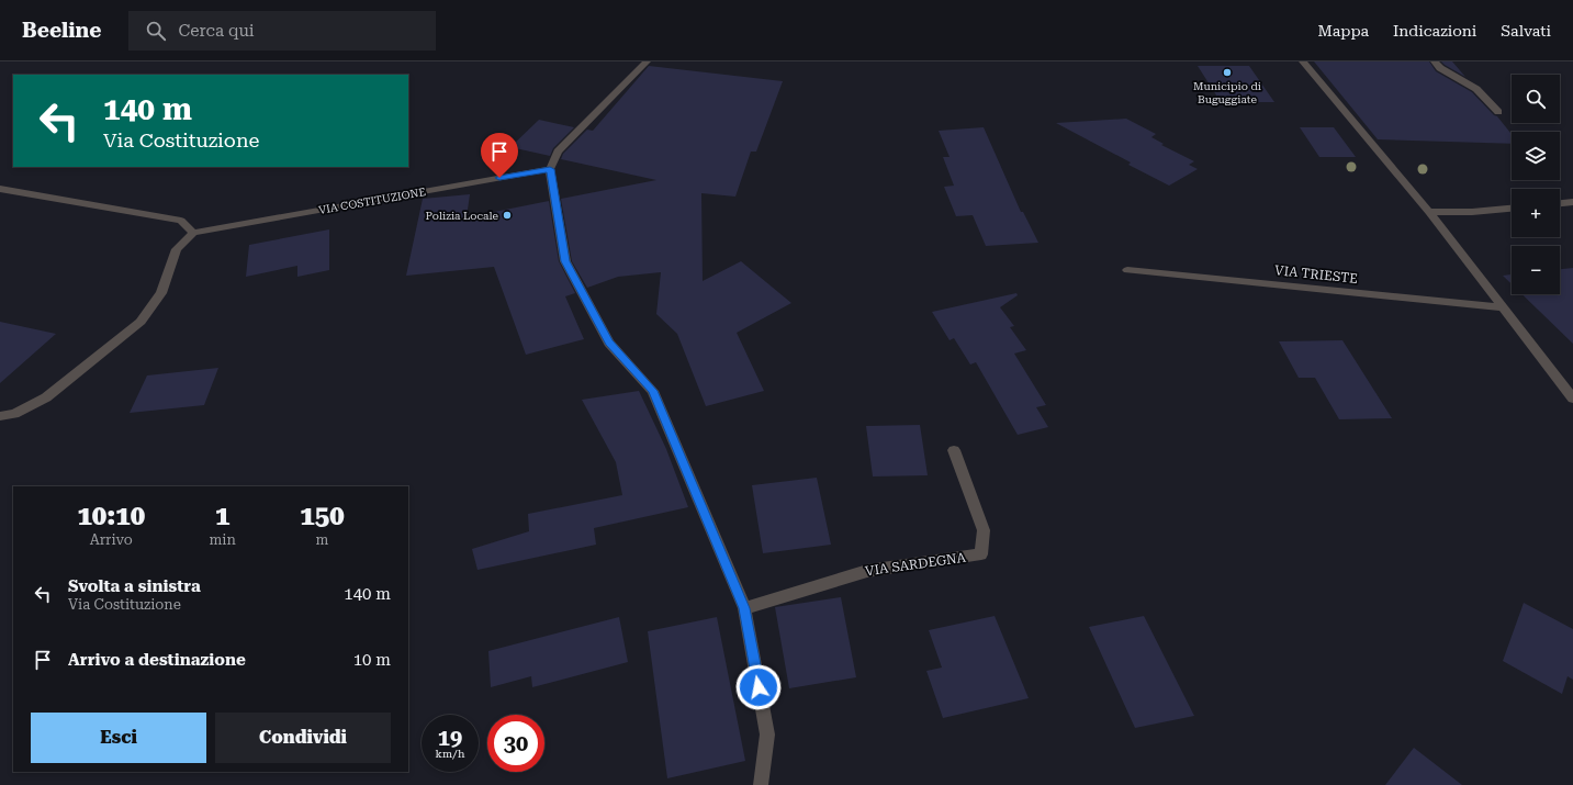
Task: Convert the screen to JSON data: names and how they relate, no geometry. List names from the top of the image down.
{
  "streets": {
    "street": ["VIA COSTITUZIONE", "VIA TRIESTE", "VIA SARDEGNA"]
  },
  "places": ["Municipio di Buguggiate", "Polizia Locale"],
  "page": {
    "header": "Beeline",
    "search": "Cerca qui",
    "nav": ["Mappa", "Indicazioni", "Salvati"],
    "map_buttons": ["+", "−"],
    "turn": ["140 m", "Via Costituzione"],
    "eta": [
      "10:10",
      "Arrivo",
      "1",
      "min",
      "150",
      "m"
    ],
    "list": [
      {
        "name": "Svolta a sinistra",
        "note": "Via Costituzione",
        "value": "140 m"
      },
      {
        "name": "Arrivo a destinazione",
        "value": "10 m"
      }
    ],
    "buttons": ["Esci", "Condividi"],
    "speed": "19 km/h",
    "limit": "30"
  }
}
